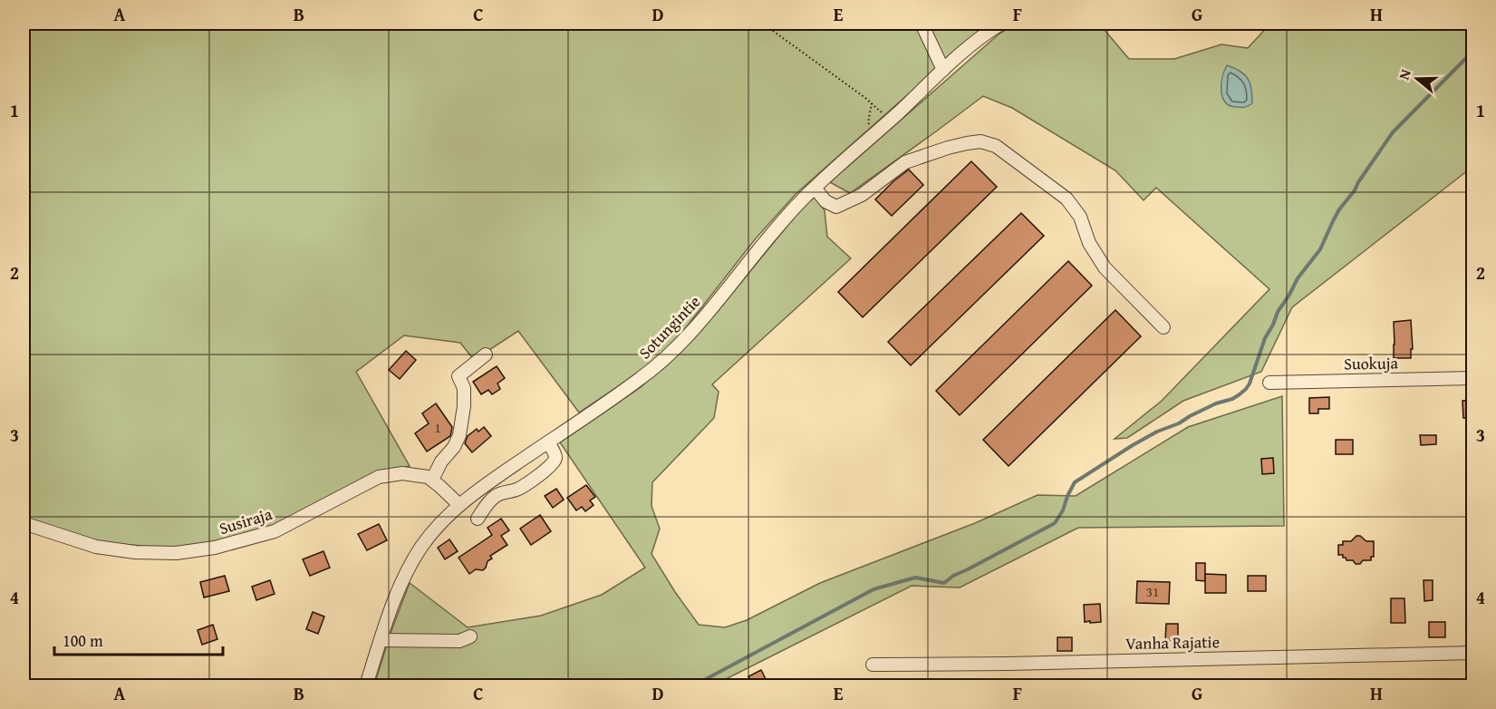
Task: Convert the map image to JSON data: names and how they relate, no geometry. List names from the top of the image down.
{
  "streets": {
    "street": [
      "Sotungintie",
      "Suokuja",
      "Susiraja",
      "Vanha Rajatie"
    ]
  },
  "crossings": [
    ["Sotungintie", "Susiraja"]
  ],
  "house_numbers": ["1", "31"],
  "scale_bar": "100 m",
  "north": "left",
  "grid": {
    "columns": [
      "A",
      "B",
      "C",
      "D",
      "E",
      "F",
      "G",
      "H"
    ],
    "rows": [
      "1",
      "2",
      "3",
      "4"
    ]
  }
}
